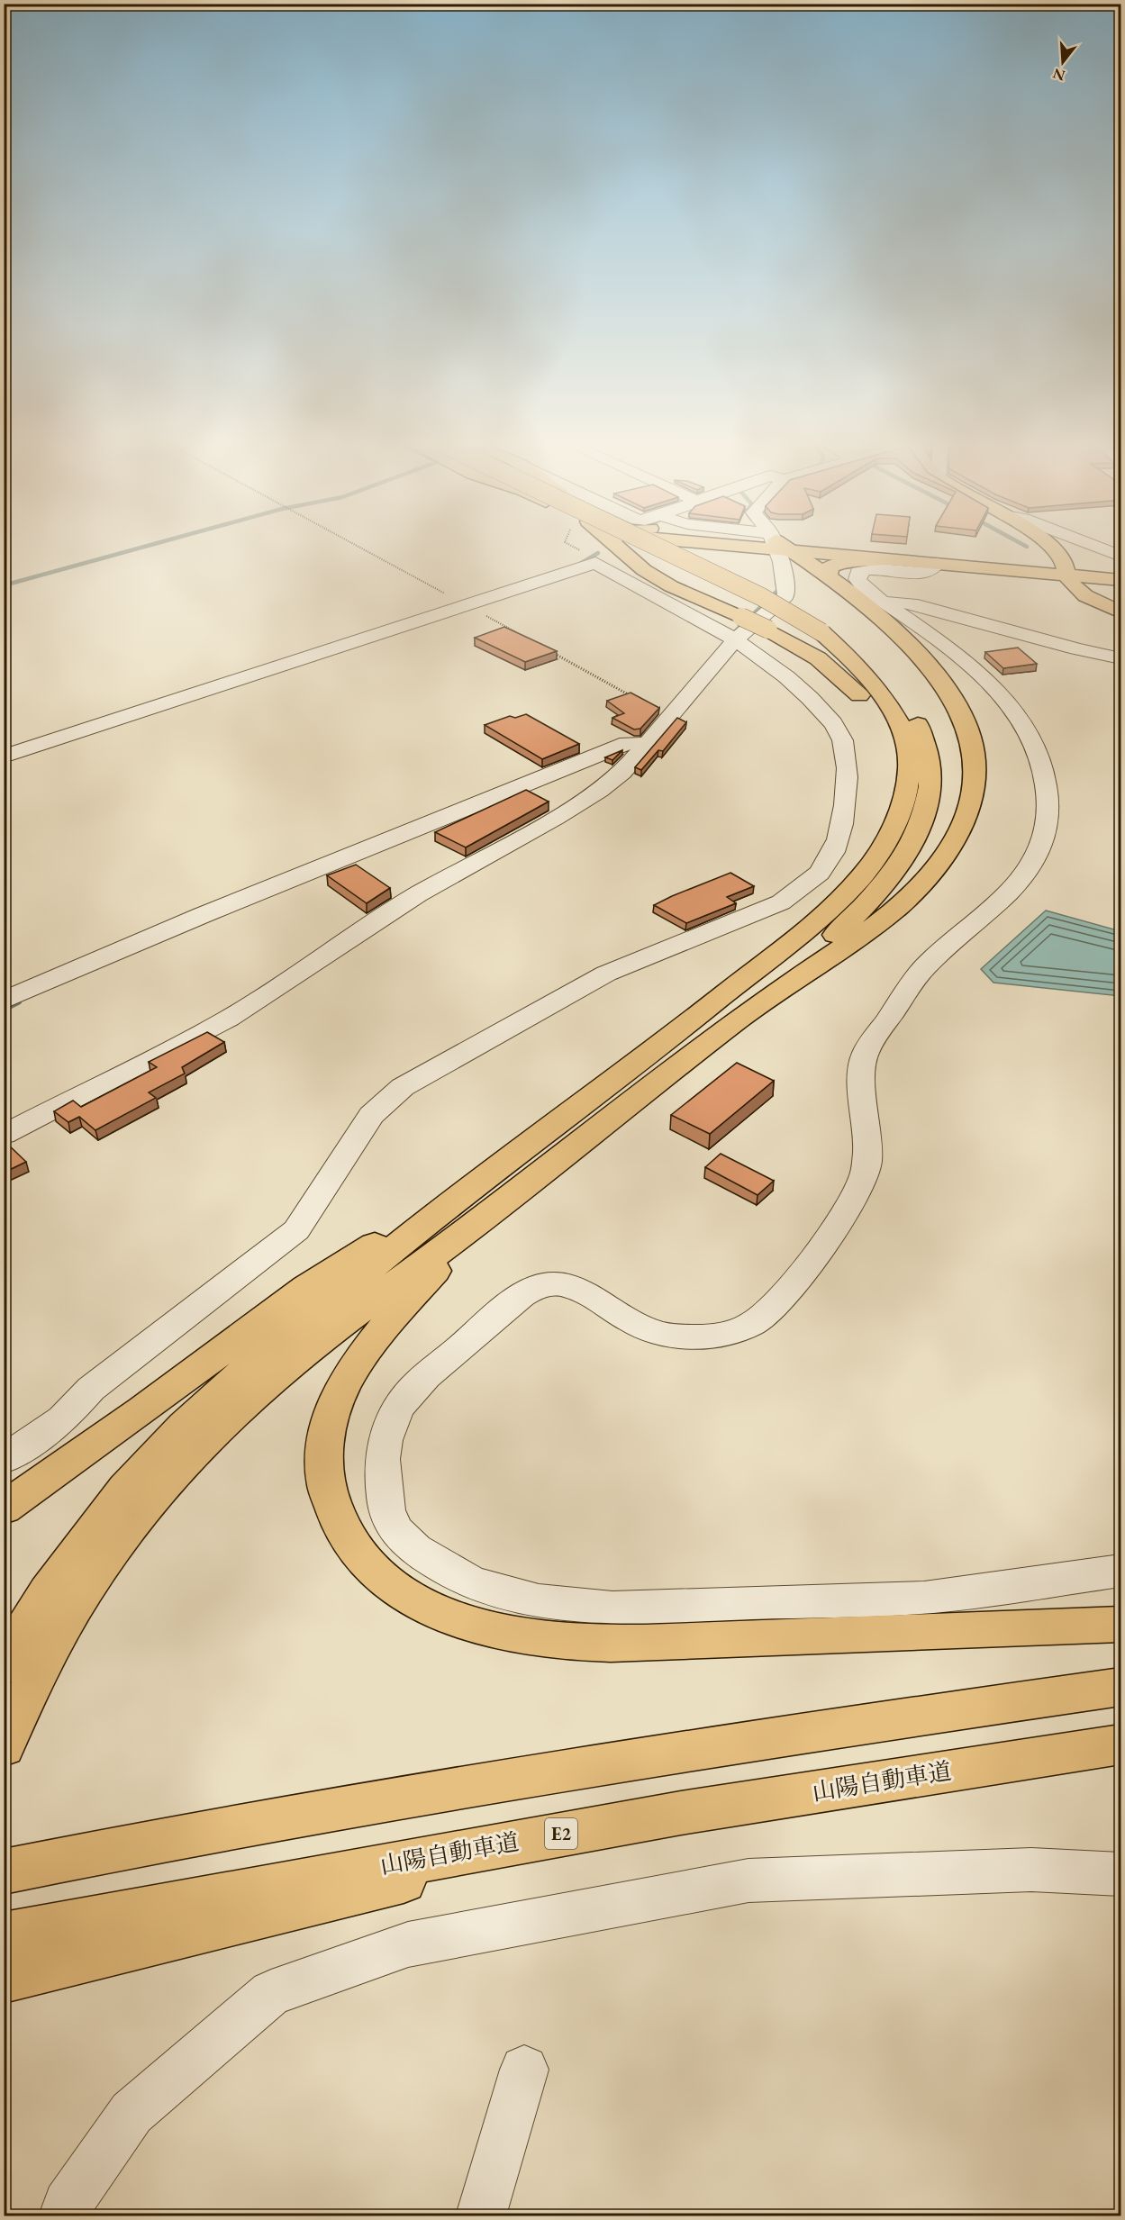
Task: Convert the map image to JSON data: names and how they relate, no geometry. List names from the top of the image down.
{
  "streets": {
    "main road": ["山陽自動車道", "E2"]
  },
  "north": "bottom"
}
